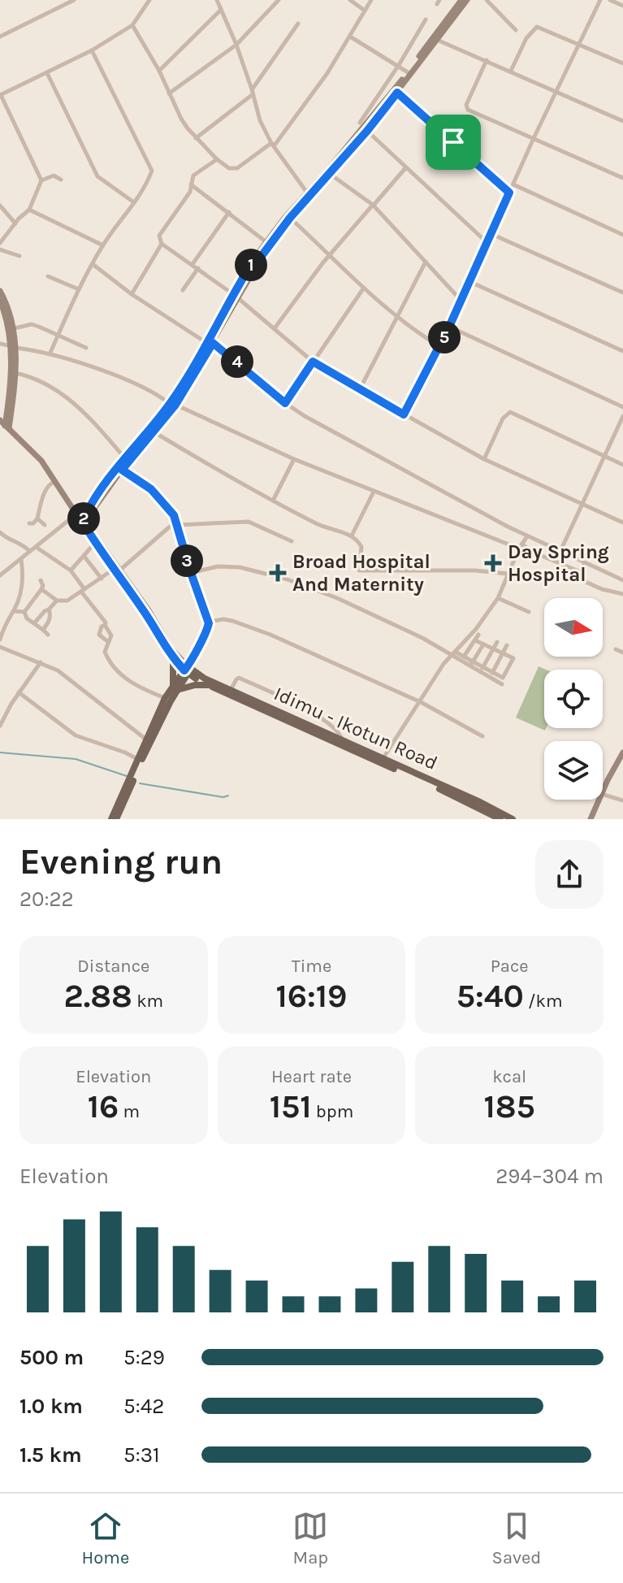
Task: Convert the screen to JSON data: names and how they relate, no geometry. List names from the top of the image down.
{
  "streets": {
    "main road": ["Idimu - Ikotun Road"]
  },
  "places": {
    "health": ["Day Spring Hospital", "Broad Hospital And Maternity"]
  },
  "north": "right",
  "page": {
    "pins": [
      "1",
      "5",
      "4",
      "2",
      "3"
    ],
    "heading": ["Evening run", "20:22"],
    "stats": [
      ["Distance", "2.88 km"],
      ["Time", "16:19"],
      ["Pace", "5:40 /km"],
      ["Elevation", "16 m"],
      ["Heart rate", "151 bpm"],
      ["kcal", "185"]
    ],
    "chart": ["Elevation", "294–304 m"],
    "list": [
      {
        "name": "500 m",
        "note": "5:29"
      },
      {
        "name": "1.0 km",
        "note": "5:42"
      },
      {
        "name": "1.5 km",
        "note": "5:31"
      }
    ],
    "tabs": ["Home", "Map", "Saved"]
  }
}
